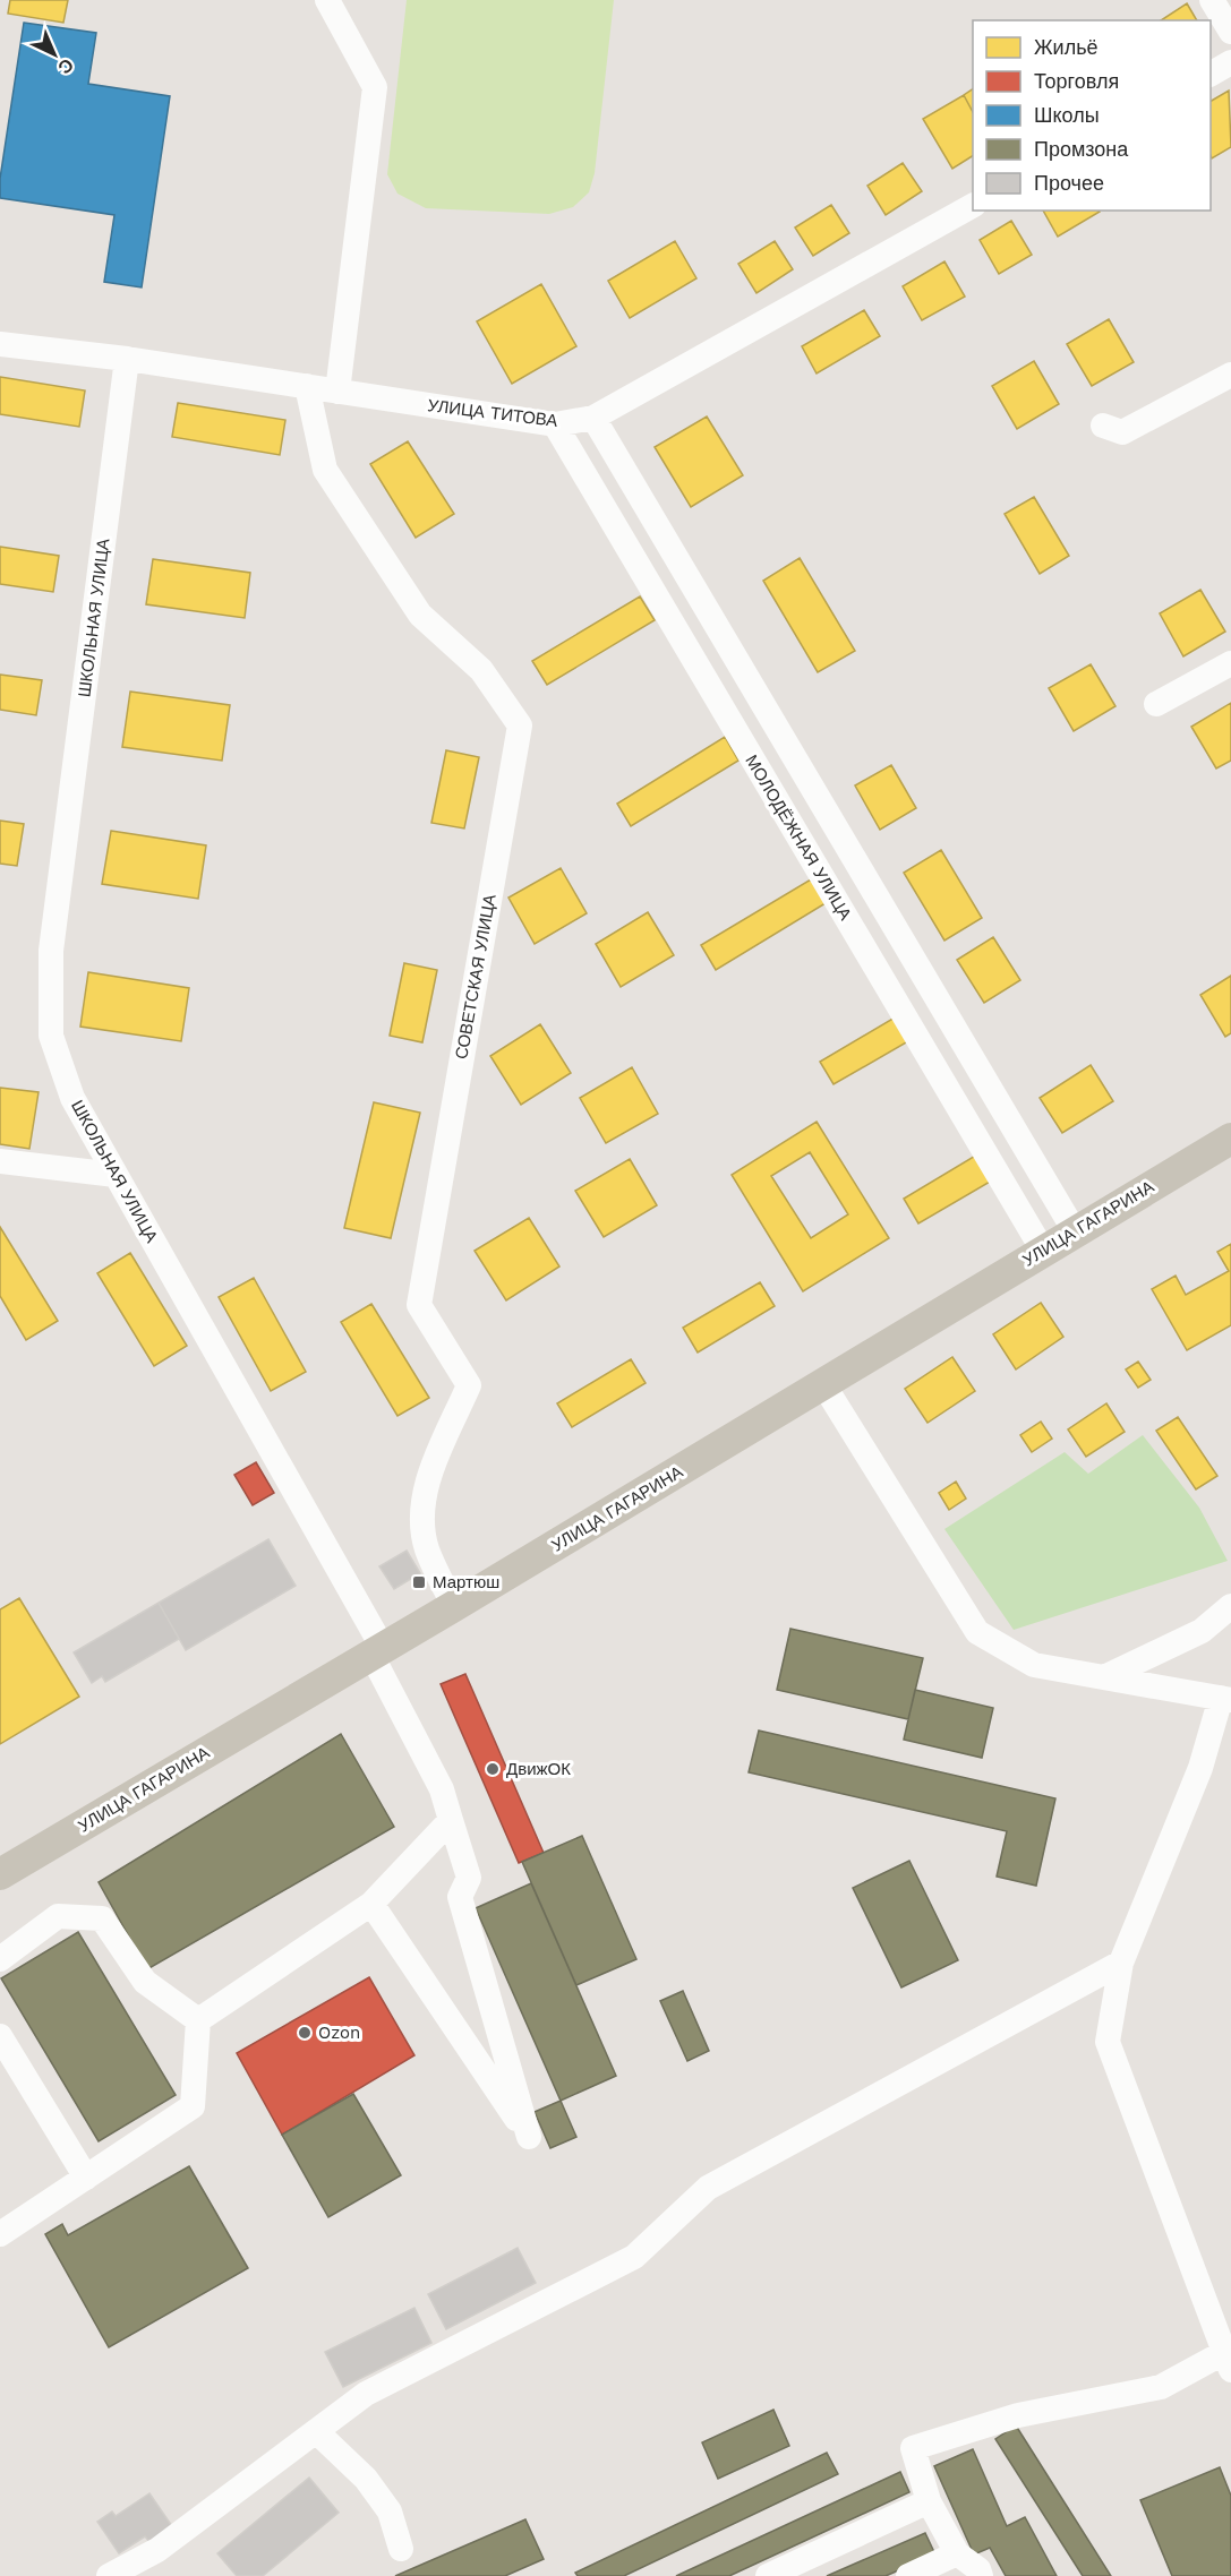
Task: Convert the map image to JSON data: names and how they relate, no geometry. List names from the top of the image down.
{
  "streets": {
    "main road": ["УЛИЦА ГАГАРИНА"],
    "street": [
      "УЛИЦА ТИТОВА",
      "ШКОЛЬНАЯ УЛИЦА",
      "МОЛОДЁЖНАЯ УЛИЦА",
      "СОВЕТСКАЯ УЛИЦА"
    ]
  },
  "crossings": [
    ["УЛИЦА ТИТОВА", "ШКОЛЬНАЯ УЛИЦА"],
    ["УЛИЦА ТИТОВА", "МОЛОДЁЖНАЯ УЛИЦА"],
    ["УЛИЦА ТИТОВА", "СОВЕТСКАЯ УЛИЦА"],
    ["ШКОЛЬНАЯ УЛИЦА", "УЛИЦА ГАГАРИНА"],
    ["МОЛОДЁЖНАЯ УЛИЦА", "УЛИЦА ГАГАРИНА"],
    ["СОВЕТСКАЯ УЛИЦА", "УЛИЦА ГАГАРИНА"]
  ],
  "places": {
    "transit": ["Мартюш"],
    "other": ["ДвижОК", "Ozon"]
  },
  "legend": [
    "Жильё",
    "Торговля",
    "Школы",
    "Промзона",
    "Прочее"
  ],
  "north": "bottom right"
}
